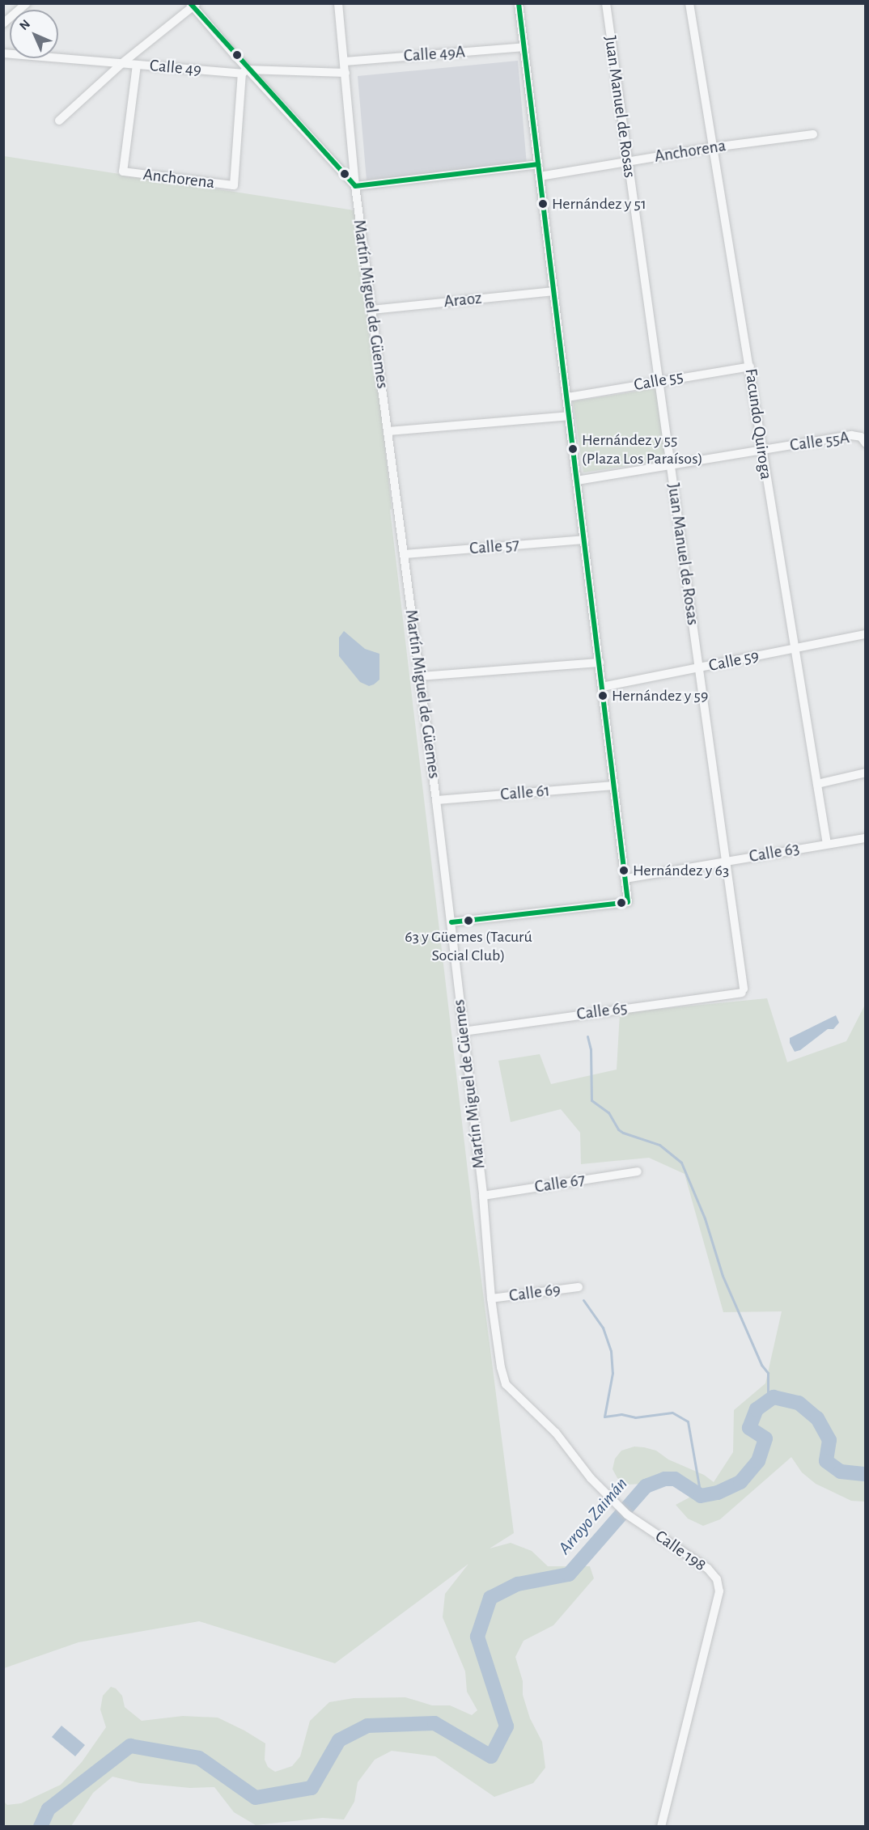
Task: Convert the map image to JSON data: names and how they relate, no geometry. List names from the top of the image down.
{
  "streets": {
    "street": [
      "Calle 49A",
      "Calle 49",
      "Juan Manuel de Rosas",
      "Anchorena",
      "Araoz",
      "Martín Miguel de Güemes",
      "Calle 55",
      "Facundo Quiroga",
      "Calle 55A",
      "Calle 57",
      "Calle 59",
      "Calle 61",
      "Calle 63",
      "Calle 65",
      "Calle 67",
      "Calle 69",
      "Calle 198"
    ]
  },
  "crossings": [
    ["Calle 49A", "Martín Miguel de Güemes"],
    ["Calle 49", "Anchorena"],
    ["Calle 49", "Martín Miguel de Güemes"],
    ["Juan Manuel de Rosas", "Anchorena"],
    ["Juan Manuel de Rosas", "Calle 55"],
    ["Juan Manuel de Rosas", "Calle 55A"],
    ["Juan Manuel de Rosas", "Calle 59"],
    ["Juan Manuel de Rosas", "Calle 63"],
    ["Juan Manuel de Rosas", "Calle 65"],
    ["Anchorena", "Facundo Quiroga"],
    ["Araoz", "Martín Miguel de Güemes"],
    ["Martín Miguel de Güemes", "Calle 57"],
    ["Martín Miguel de Güemes", "Calle 61"],
    ["Martín Miguel de Güemes", "Calle 65"],
    ["Martín Miguel de Güemes", "Calle 67"],
    ["Martín Miguel de Güemes", "Calle 69"],
    ["Martín Miguel de Güemes", "Calle 198"],
    ["Calle 55", "Facundo Quiroga"],
    ["Facundo Quiroga", "Calle 55A"],
    ["Facundo Quiroga", "Calle 59"],
    ["Facundo Quiroga", "Calle 63"]
  ],
  "water": ["Arroyo Zaimán"],
  "places": [
    "Hernández y 51",
    "Hernández y 55 (Plaza Los Paraísos)",
    "Hernández y 59",
    "Hernández y 63",
    "63 y Güemes (Tacurú Social Club)"
  ],
  "north": "top left"
}
